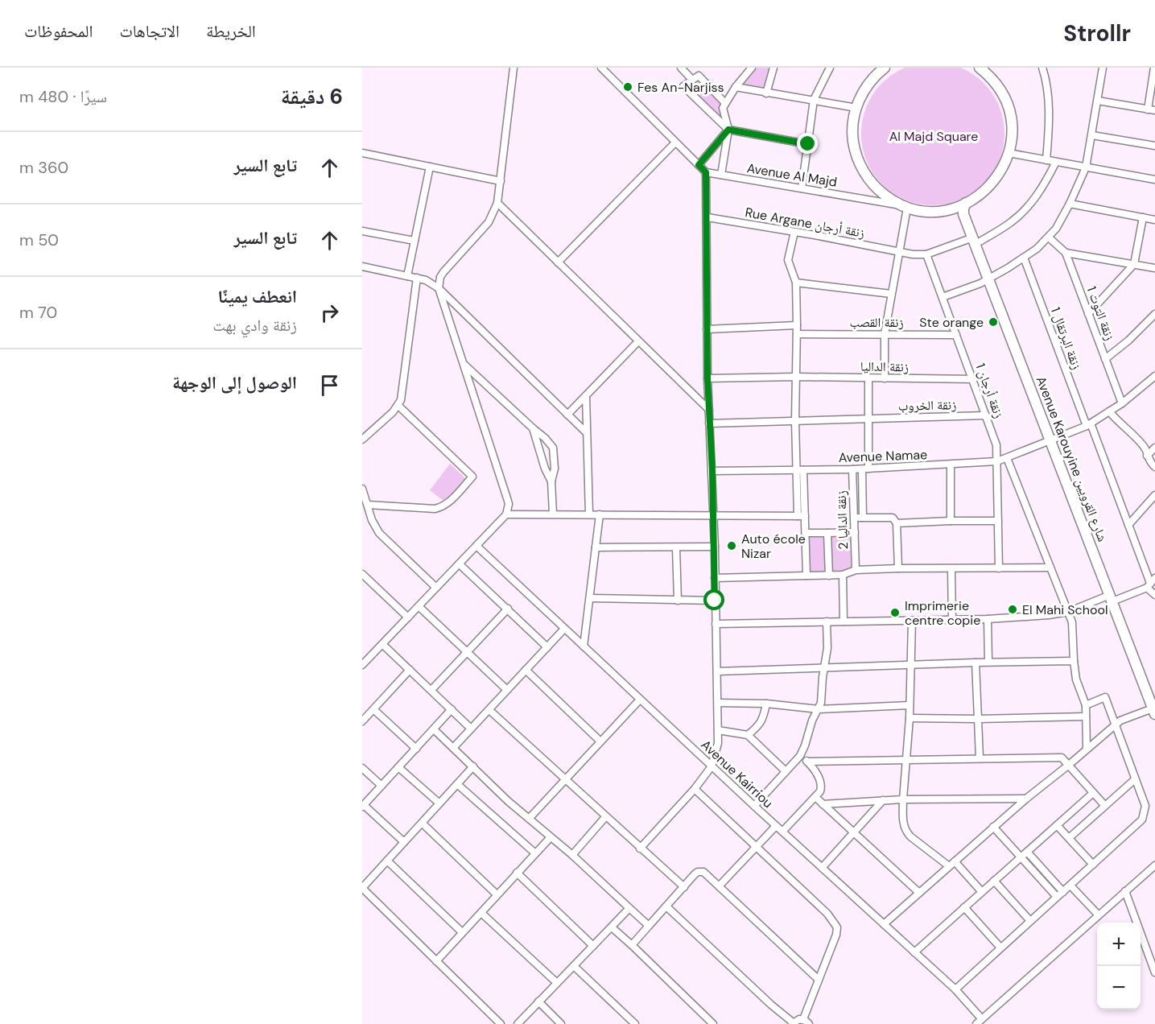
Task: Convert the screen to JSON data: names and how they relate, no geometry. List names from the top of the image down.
{
  "streets": {
    "street": [
      "Avenue Al Majd",
      "Rue Argane زنقة أرجان",
      "زنقة التوت 1",
      "زنقة القصب",
      "زنقة البرتقال 1",
      "زنقة الداليا",
      "زنقة أرجان 1",
      "زنقة الخروب",
      "Avenue Namae",
      "Avenue Karouyine شارع القرويين",
      "زنقة الداليا 2",
      "Avenue Kairriou"
    ]
  },
  "crossings": [
    ["زنقة التوت 1", "Avenue Namae"],
    ["زنقة القصب", "زنقة أرجان 1"],
    ["زنقة البرتقال 1", "Avenue Namae"],
    ["زنقة الداليا", "زنقة أرجان 1"],
    ["زنقة الداليا", "زنقة الداليا 2"],
    ["زنقة أرجان 1", "زنقة الخروب"],
    ["زنقة أرجان 1", "Avenue Namae"],
    ["زنقة الخروب", "زنقة الداليا 2"],
    ["Avenue Namae", "Avenue Karouyine شارع القرويين"],
    ["Avenue Namae", "زنقة الداليا 2"]
  ],
  "parks": ["Al Majd Square"],
  "places": [
    "Fes An-Narjiss",
    "Ste orange",
    "Auto école Nizar",
    "El Mahi School",
    "Imprimerie centre copie"
  ],
  "page": {
    "header": "Strollr",
    "nav": ["الخريطة", "الاتجاهات", "المحفوظات"],
    "heading": ["6 دقيقة", "سيرًا · 480 m"],
    "list": [
      ["تابع السير", "360 m"],
      ["تابع السير", "50 m"],
      ["انعطف يمينًا", "زنقة وادي بهت", "70 m"],
      "الوصول إلى الوجهة"
    ],
    "map_buttons": ["+", "−"]
  }
}
